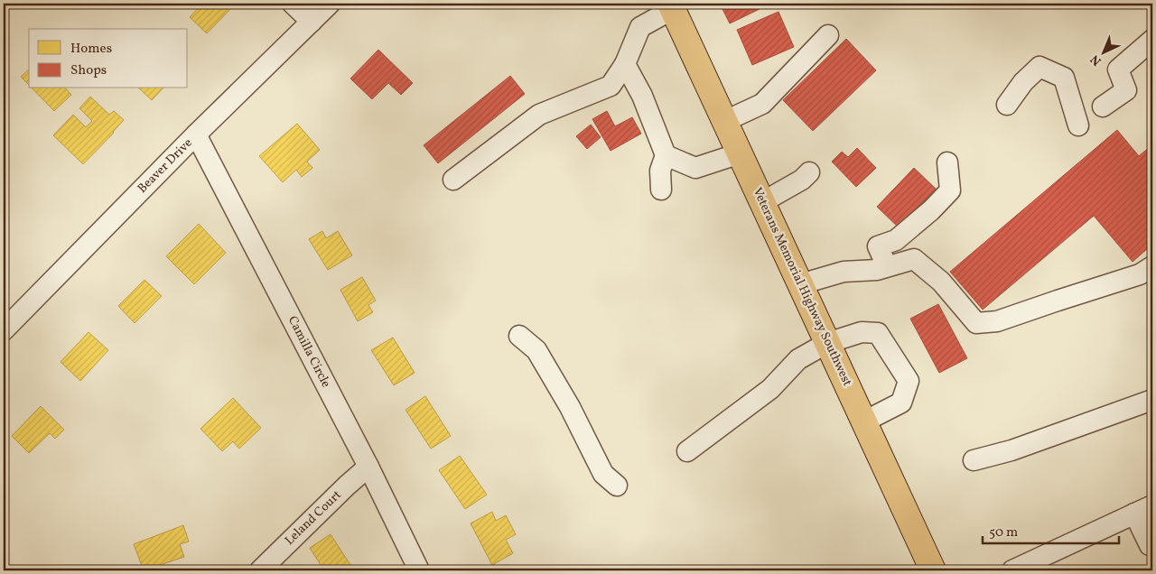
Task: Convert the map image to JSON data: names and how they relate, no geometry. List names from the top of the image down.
{
  "streets": {
    "main road": ["Veterans Memorial Highway Southwest"],
    "street": ["Beaver Drive", "Camilla Circle", "Leland Court"]
  },
  "crossings": [
    ["Beaver Drive", "Camilla Circle"],
    ["Camilla Circle", "Leland Court"]
  ],
  "legend": ["Homes", "Shops"],
  "scale_bar": "50 m",
  "north": "bottom left"
}
